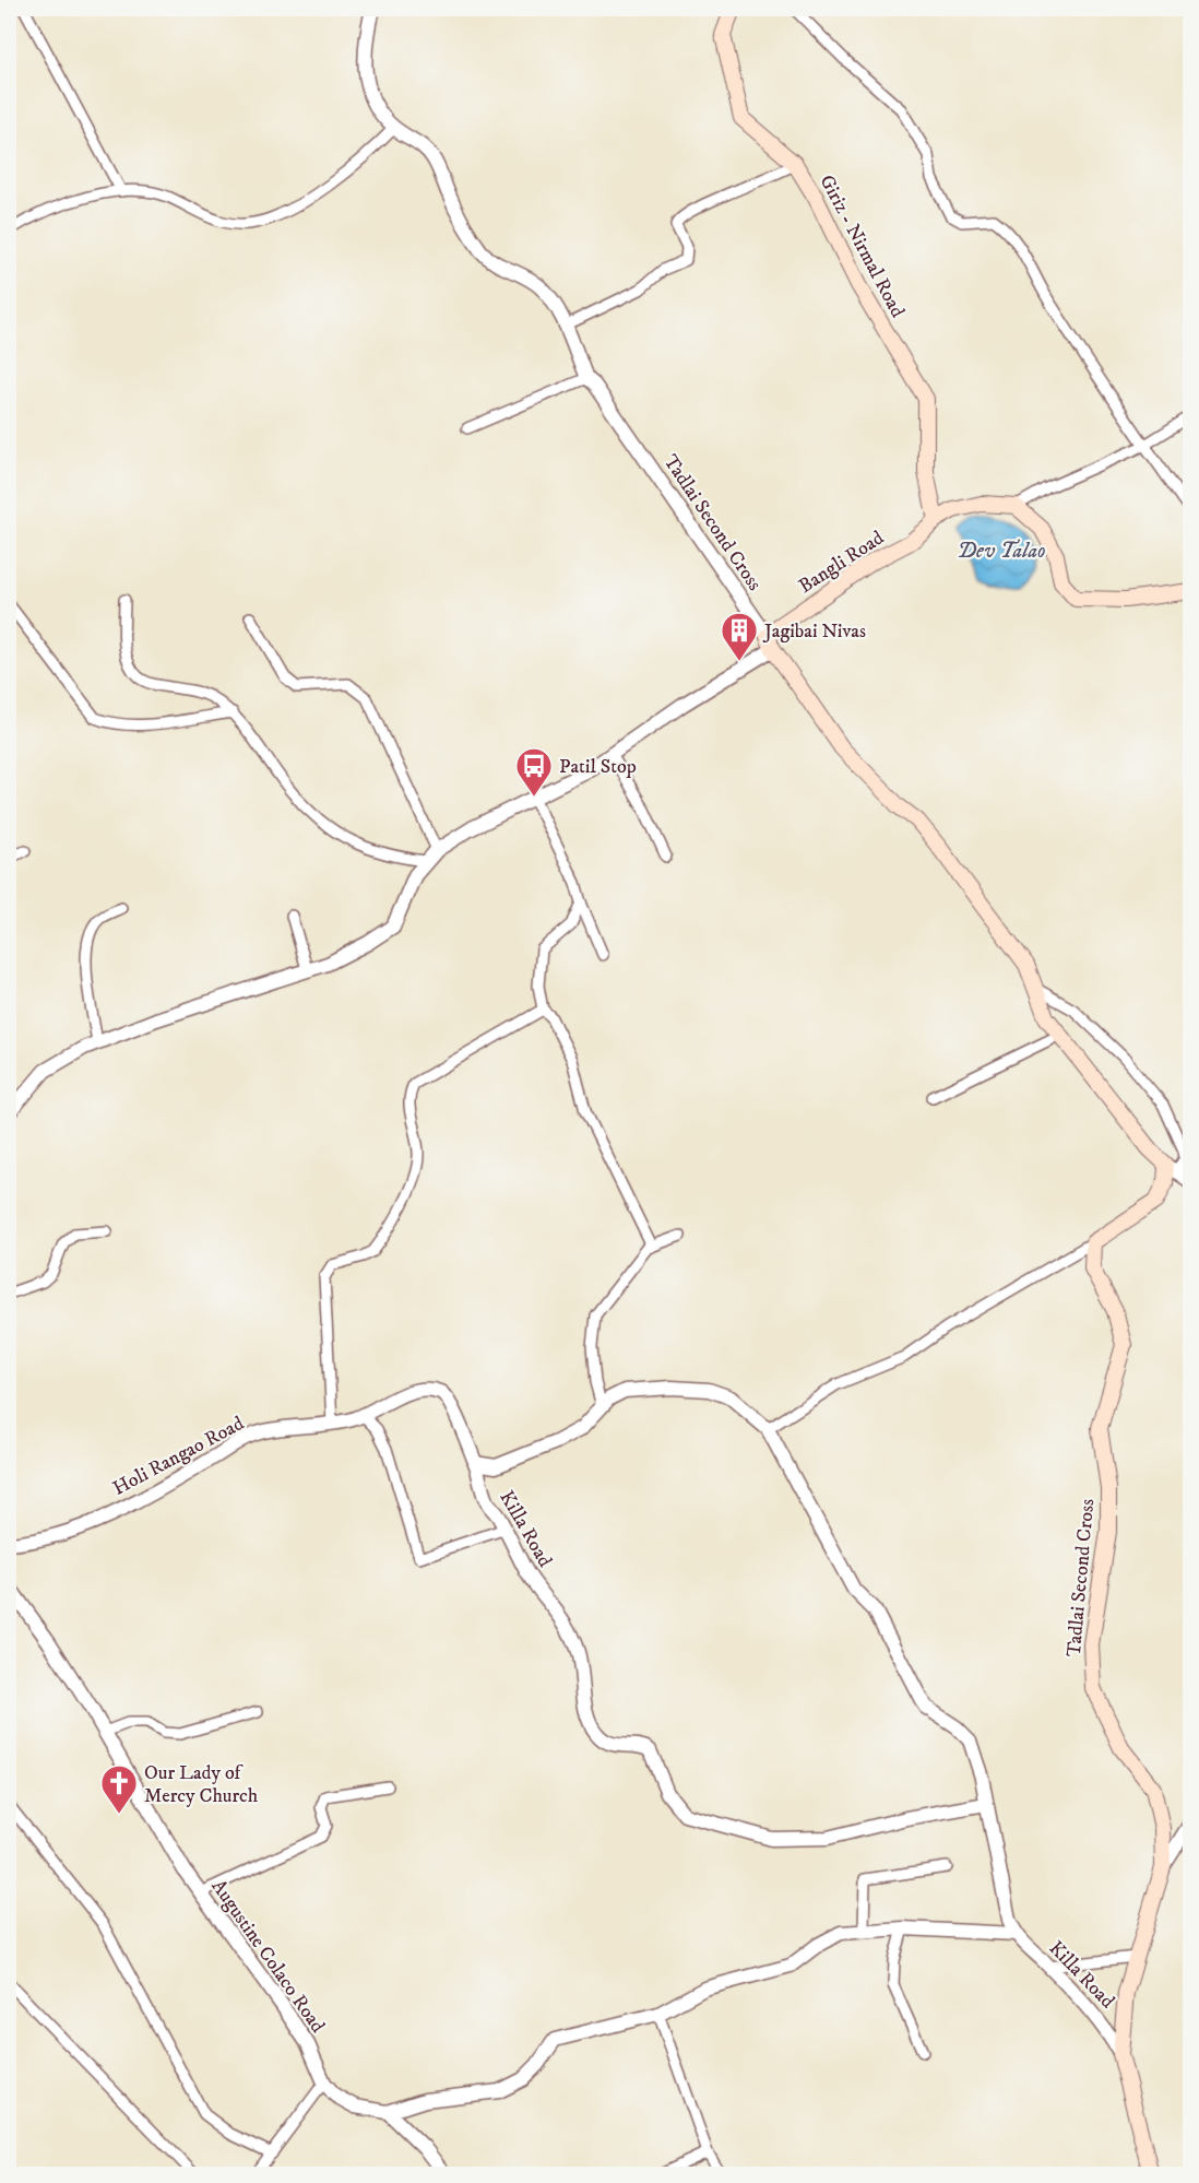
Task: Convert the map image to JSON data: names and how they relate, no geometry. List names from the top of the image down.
{
  "streets": {
    "main road": [
      "Giriz - Nirmal Road",
      "Tadlai Second Cross",
      "Bangli Road",
      "Killa Road"
    ],
    "street": ["Holi Rangao Road", "Augustine Colaco Road"]
  },
  "crossings": [
    ["Giriz - Nirmal Road", "Bangli Road"],
    ["Tadlai Second Cross", "Bangli Road"],
    ["Tadlai Second Cross", "Killa Road"],
    ["Holi Rangao Road", "Killa Road"]
  ],
  "water": ["Dev Talao"],
  "places": {
    "building": ["Jagibai Nivas"],
    "bus stop": ["Patil Stop"],
    "church": ["Our Lady of Mercy Church"]
  }
}
